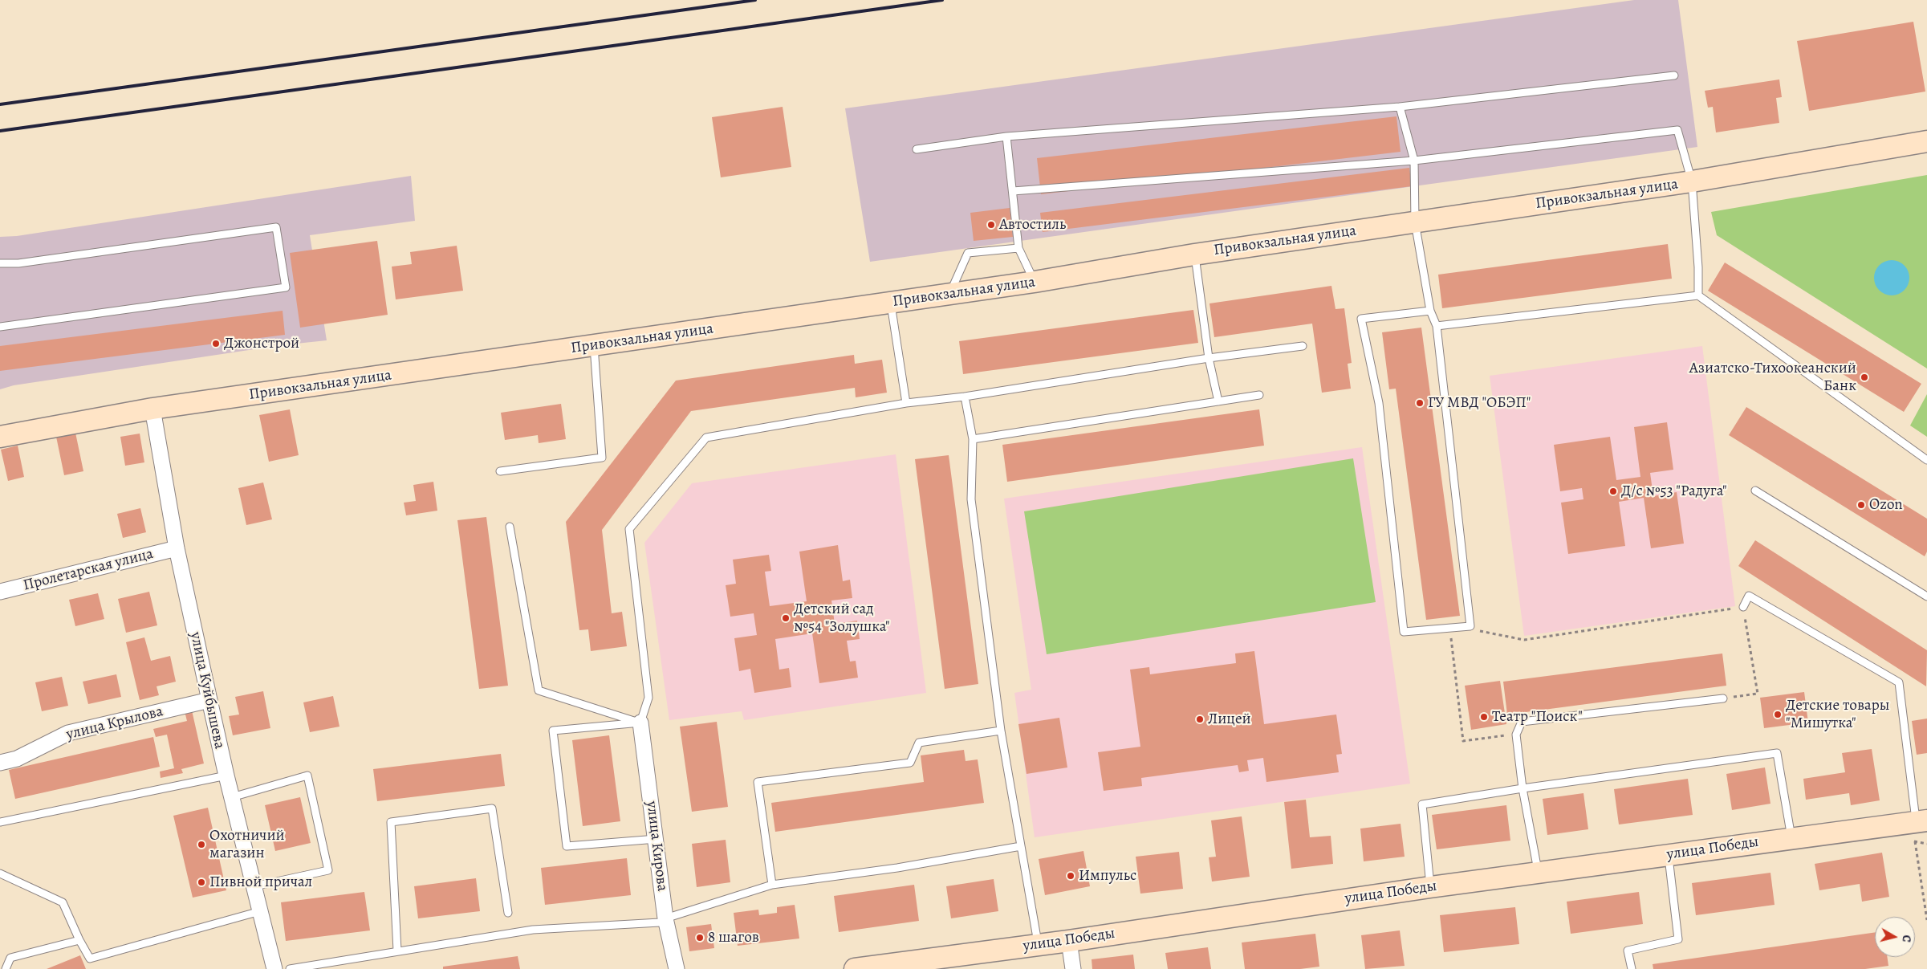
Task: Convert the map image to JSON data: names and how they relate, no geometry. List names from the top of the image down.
{
  "streets": {
    "street": [
      "Привокзальная улица",
      "Пролетарская улица",
      "улица Куйбышева",
      "улица Крылова",
      "улица Кирова",
      "улица Победы"
    ]
  },
  "crossings": [
    ["Привокзальная улица", "улица Куйбышева"],
    ["Пролетарская улица", "улица Куйбышева"],
    ["улица Куйбышева", "улица Крылова"]
  ],
  "places": [
    "Автостиль",
    "Джонстрой",
    "Азиатско-Тихоокеанский Банк",
    "ГУ МВД \"ОБЭП\"",
    "Д/с №53 \"Радуга\"",
    "Ozon",
    "Детский сад №54 \"Золушка\"",
    "Детские товары \"Мишутка\"",
    "Театр \"Поиск\"",
    "Лицей",
    "Охотничий магазин",
    "Импульс",
    "Пивной причал",
    "8 шагов"
  ],
  "north": "right"
}
